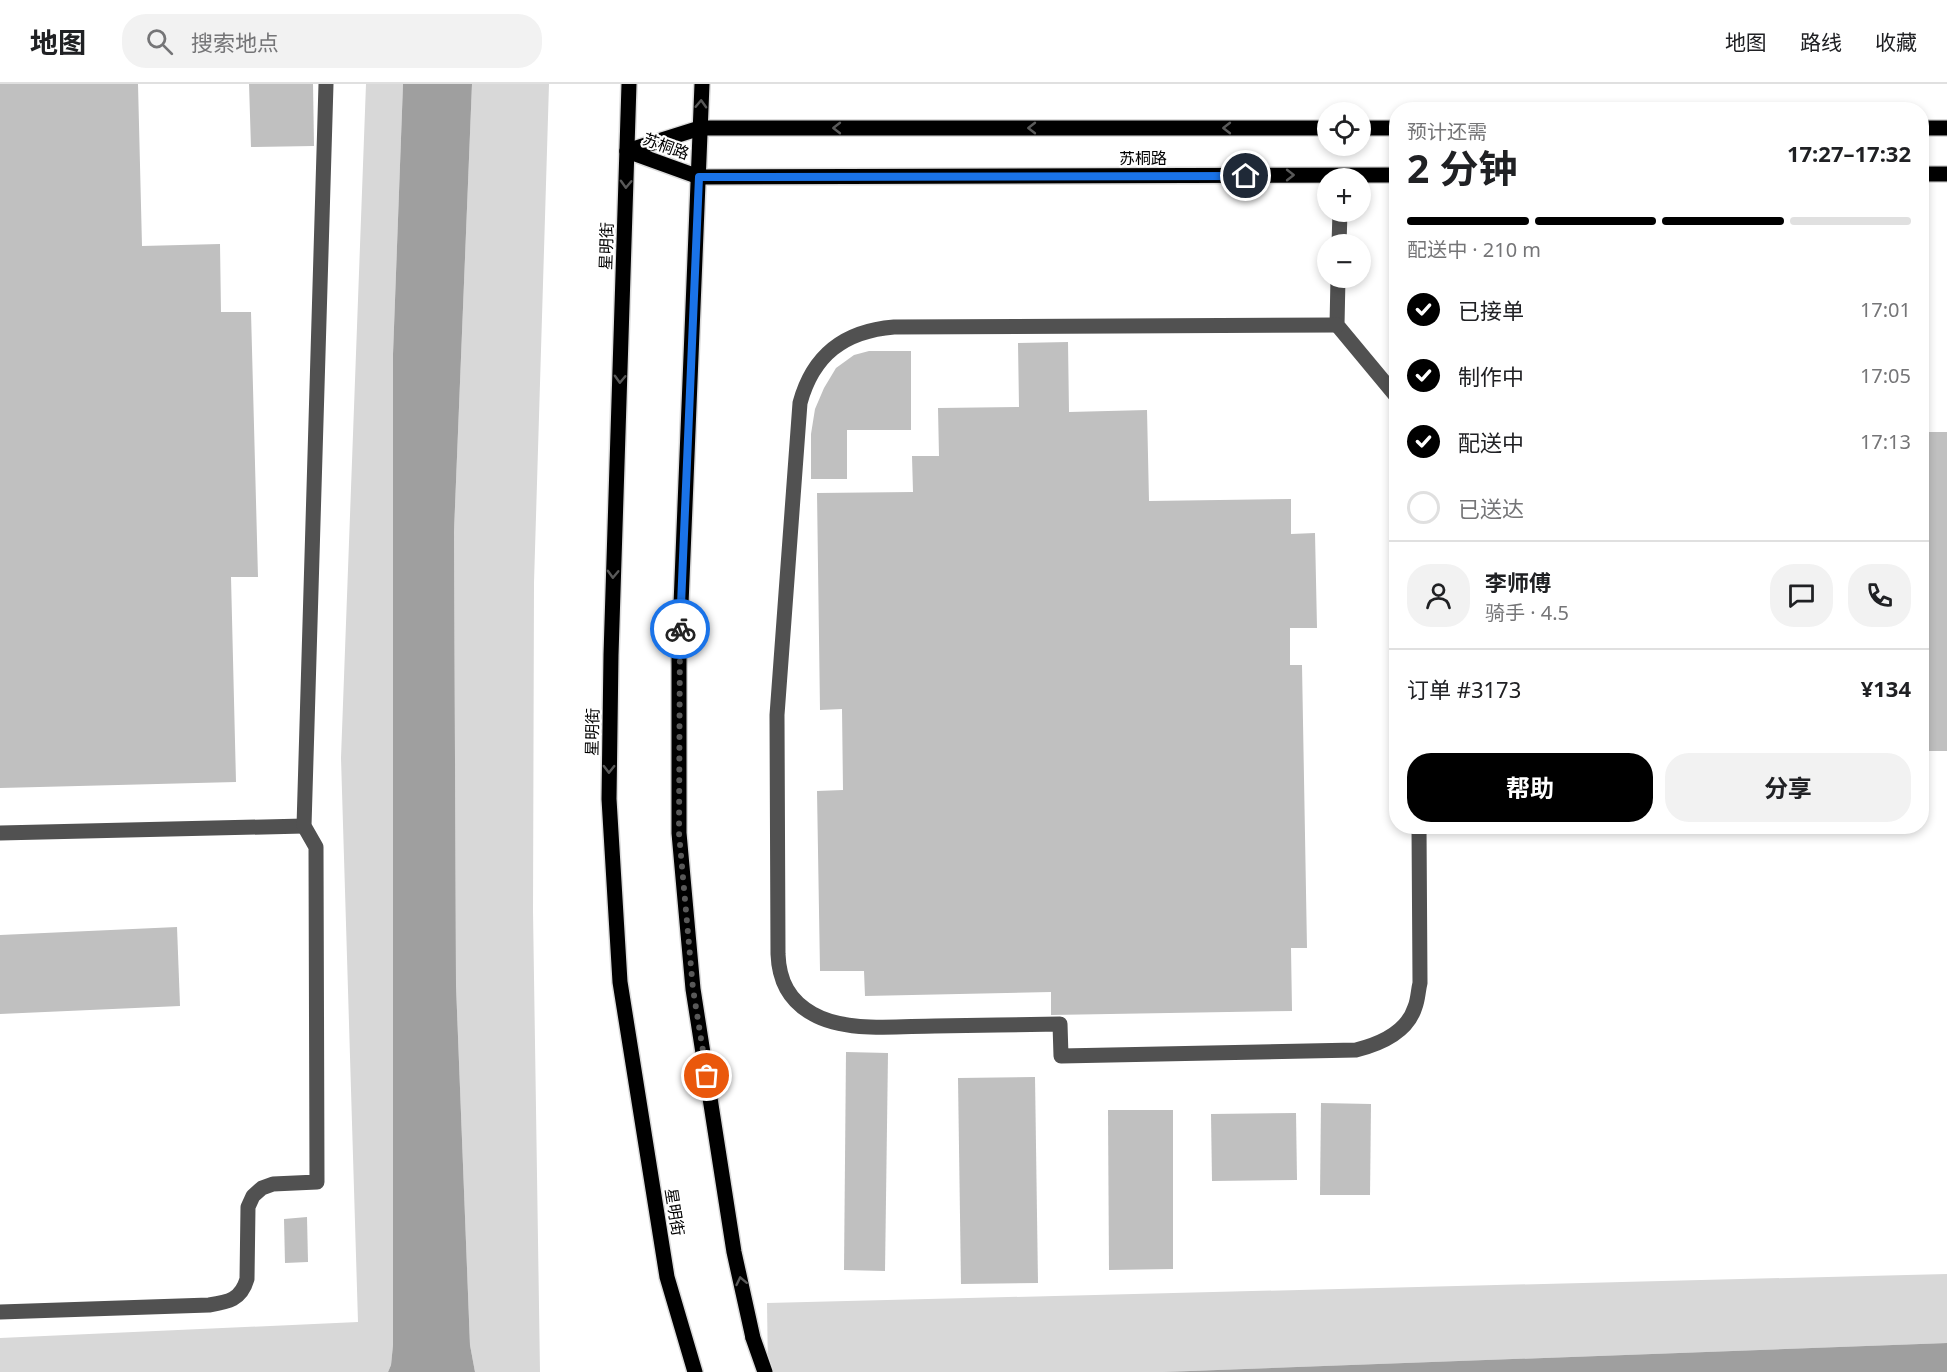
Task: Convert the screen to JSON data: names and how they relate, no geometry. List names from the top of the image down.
{
  "streets": {
    "main road": ["苏桐路", "星明街"]
  },
  "crossings": [
    ["苏桐路", "星明街"]
  ],
  "page": {
    "header": "地图",
    "search": "搜索地点",
    "nav": ["地图", "路线", "收藏"],
    "map_buttons": ["+", "−"],
    "heading": ["2 分钟", "预计还需", "17:27–17:32"],
    "panel": [
      "李师傅",
      "骑手 · 4.5",
      "订单 #3173",
      "¥134"
    ],
    "bar": "配送中 · 210 m",
    "list": [
      ["已接单", "17:01"],
      ["制作中", "17:05"],
      ["配送中", "17:13"],
      "已送达"
    ],
    "buttons": ["帮助", "分享"]
  }
}
